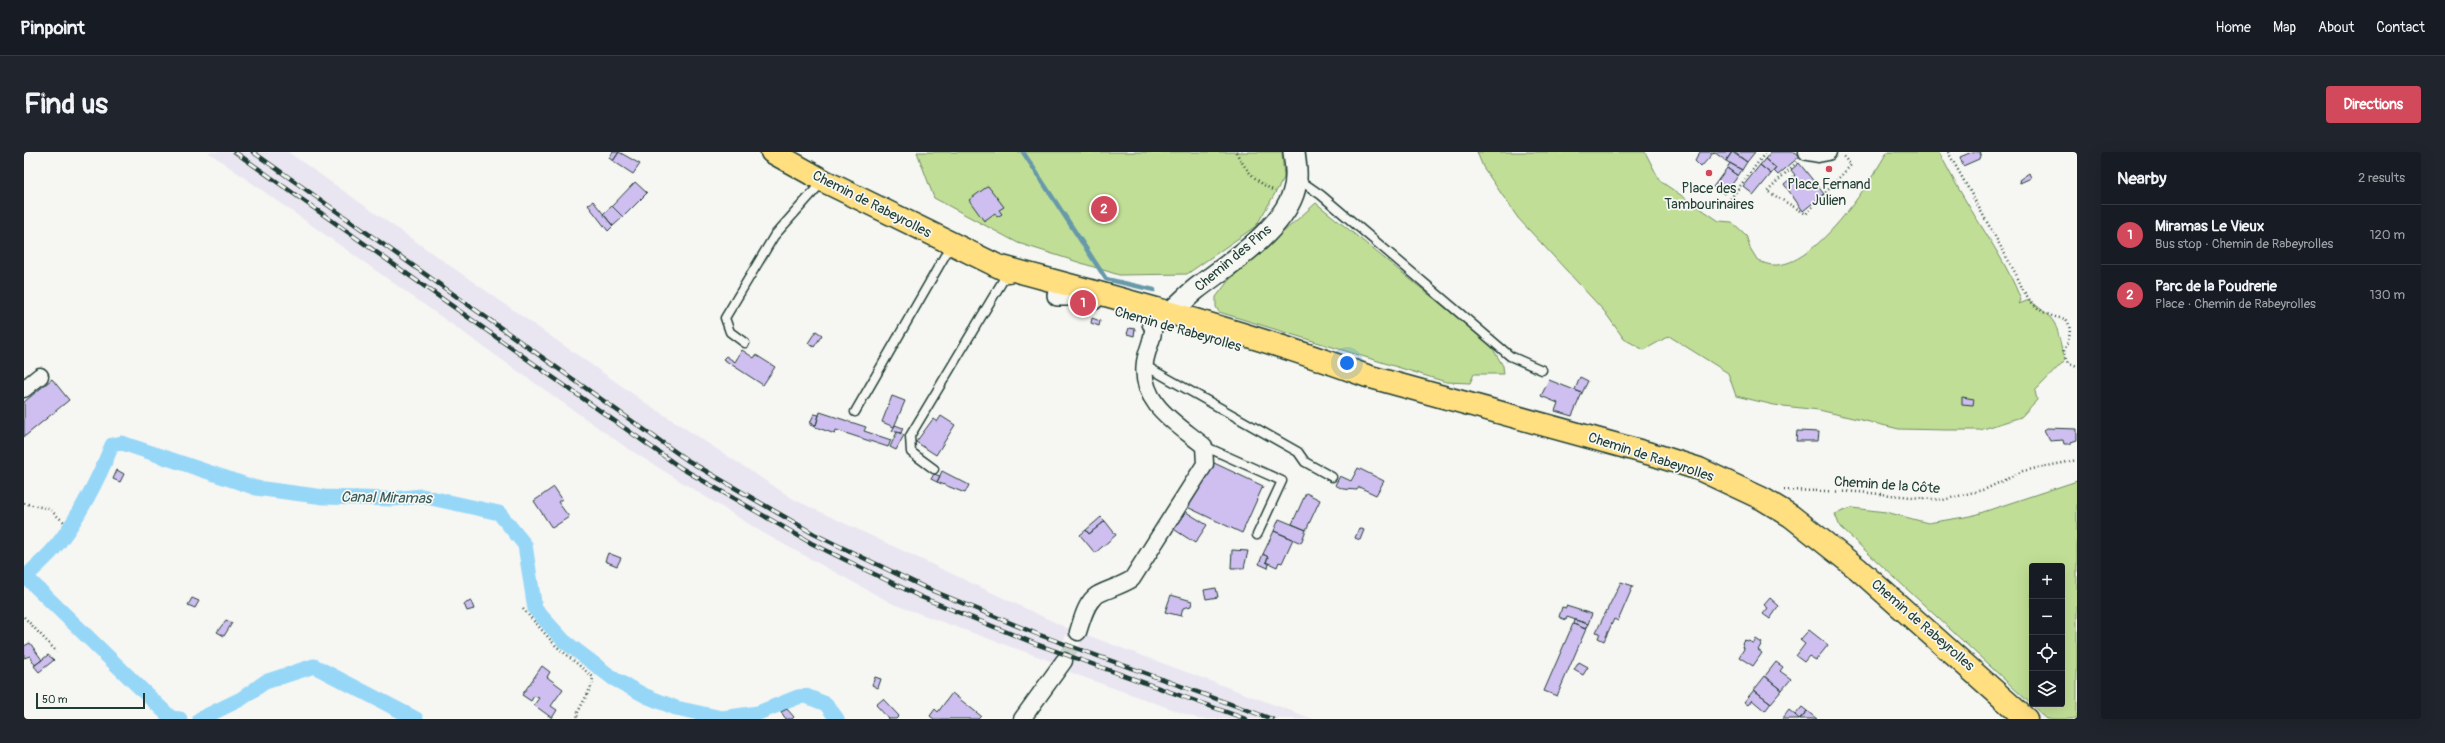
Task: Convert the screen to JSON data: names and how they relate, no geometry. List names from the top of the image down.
{
  "streets": {
    "main road": ["Chemin de Rabeyrolles"],
    "street": ["Chemin des Pins"],
    "path": ["Chemin de la Côte"]
  },
  "crossings": [
    ["Chemin de Rabeyrolles", "Chemin des Pins"],
    ["Chemin de Rabeyrolles", "Chemin de la Côte"]
  ],
  "water": ["Canal Miramas"],
  "places": ["Place Fernand Julien", "Place des Tambourinaires"],
  "scale_bar": "50 m",
  "page": {
    "header": "Pinpoint",
    "nav": [
      "Home",
      "Map",
      "About",
      "Contact"
    ],
    "buttons": "Directions",
    "title": "Find us",
    "heading": ["Nearby", "2 results"],
    "pins": ["2", "1"],
    "list": [
      {
        "mark": "1",
        "name": "Miramas Le Vieux",
        "note": "Bus stop · Chemin de Rabeyrolles",
        "value": "120 m"
      },
      {
        "mark": "2",
        "name": "Parc de la Poudrerie",
        "note": "Place · Chemin de Rabeyrolles",
        "value": "130 m"
      }
    ],
    "map_buttons": ["+", "−"],
    "scale": "50 m"
  }
}
